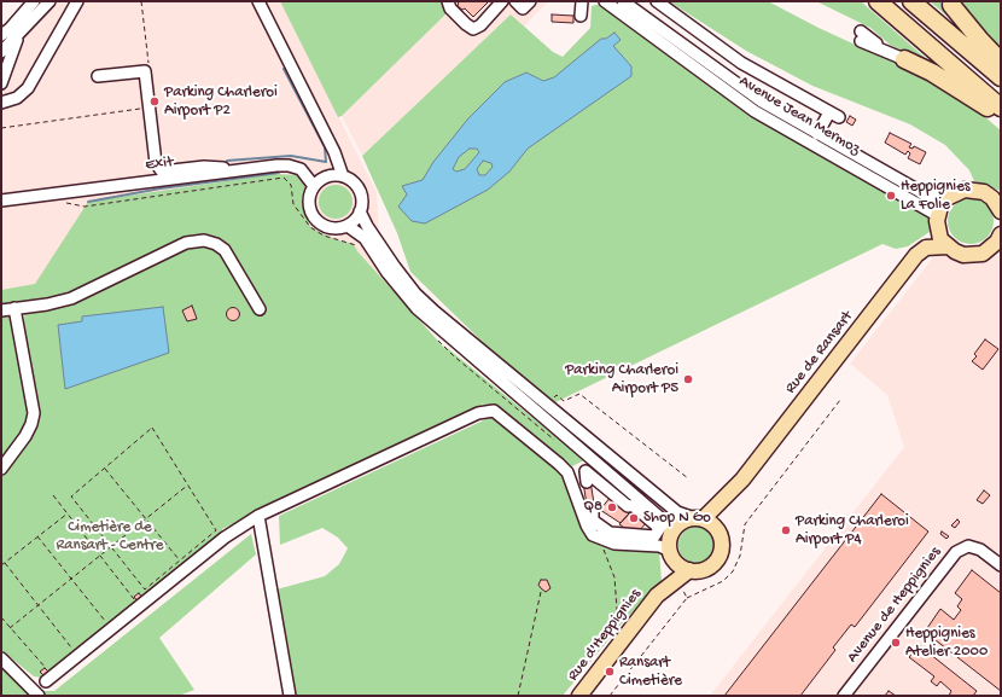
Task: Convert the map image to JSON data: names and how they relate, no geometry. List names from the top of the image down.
{
  "streets": {
    "main road": ["Rue de Ransart", "Rue d'Heppignies"],
    "street": ["Avenue Jean Mermoz", "Exit", "Avenue de Heppignies"]
  },
  "crossings": [
    ["Avenue Jean Mermoz", "Rue de Ransart"],
    ["Rue de Ransart", "Rue d'Heppignies"]
  ],
  "parks": ["Cimetière de Ransart - Centre"],
  "places": [
    "Parking Charleroi Airport P2",
    "Heppignies La Folie",
    "Parking Charleroi Airport P5",
    "Q8",
    "Shop N Go",
    "Parking Charleroi Airport P4",
    "Heppignies Atelier 2000",
    "Ransart Cimetière"
  ]
}
